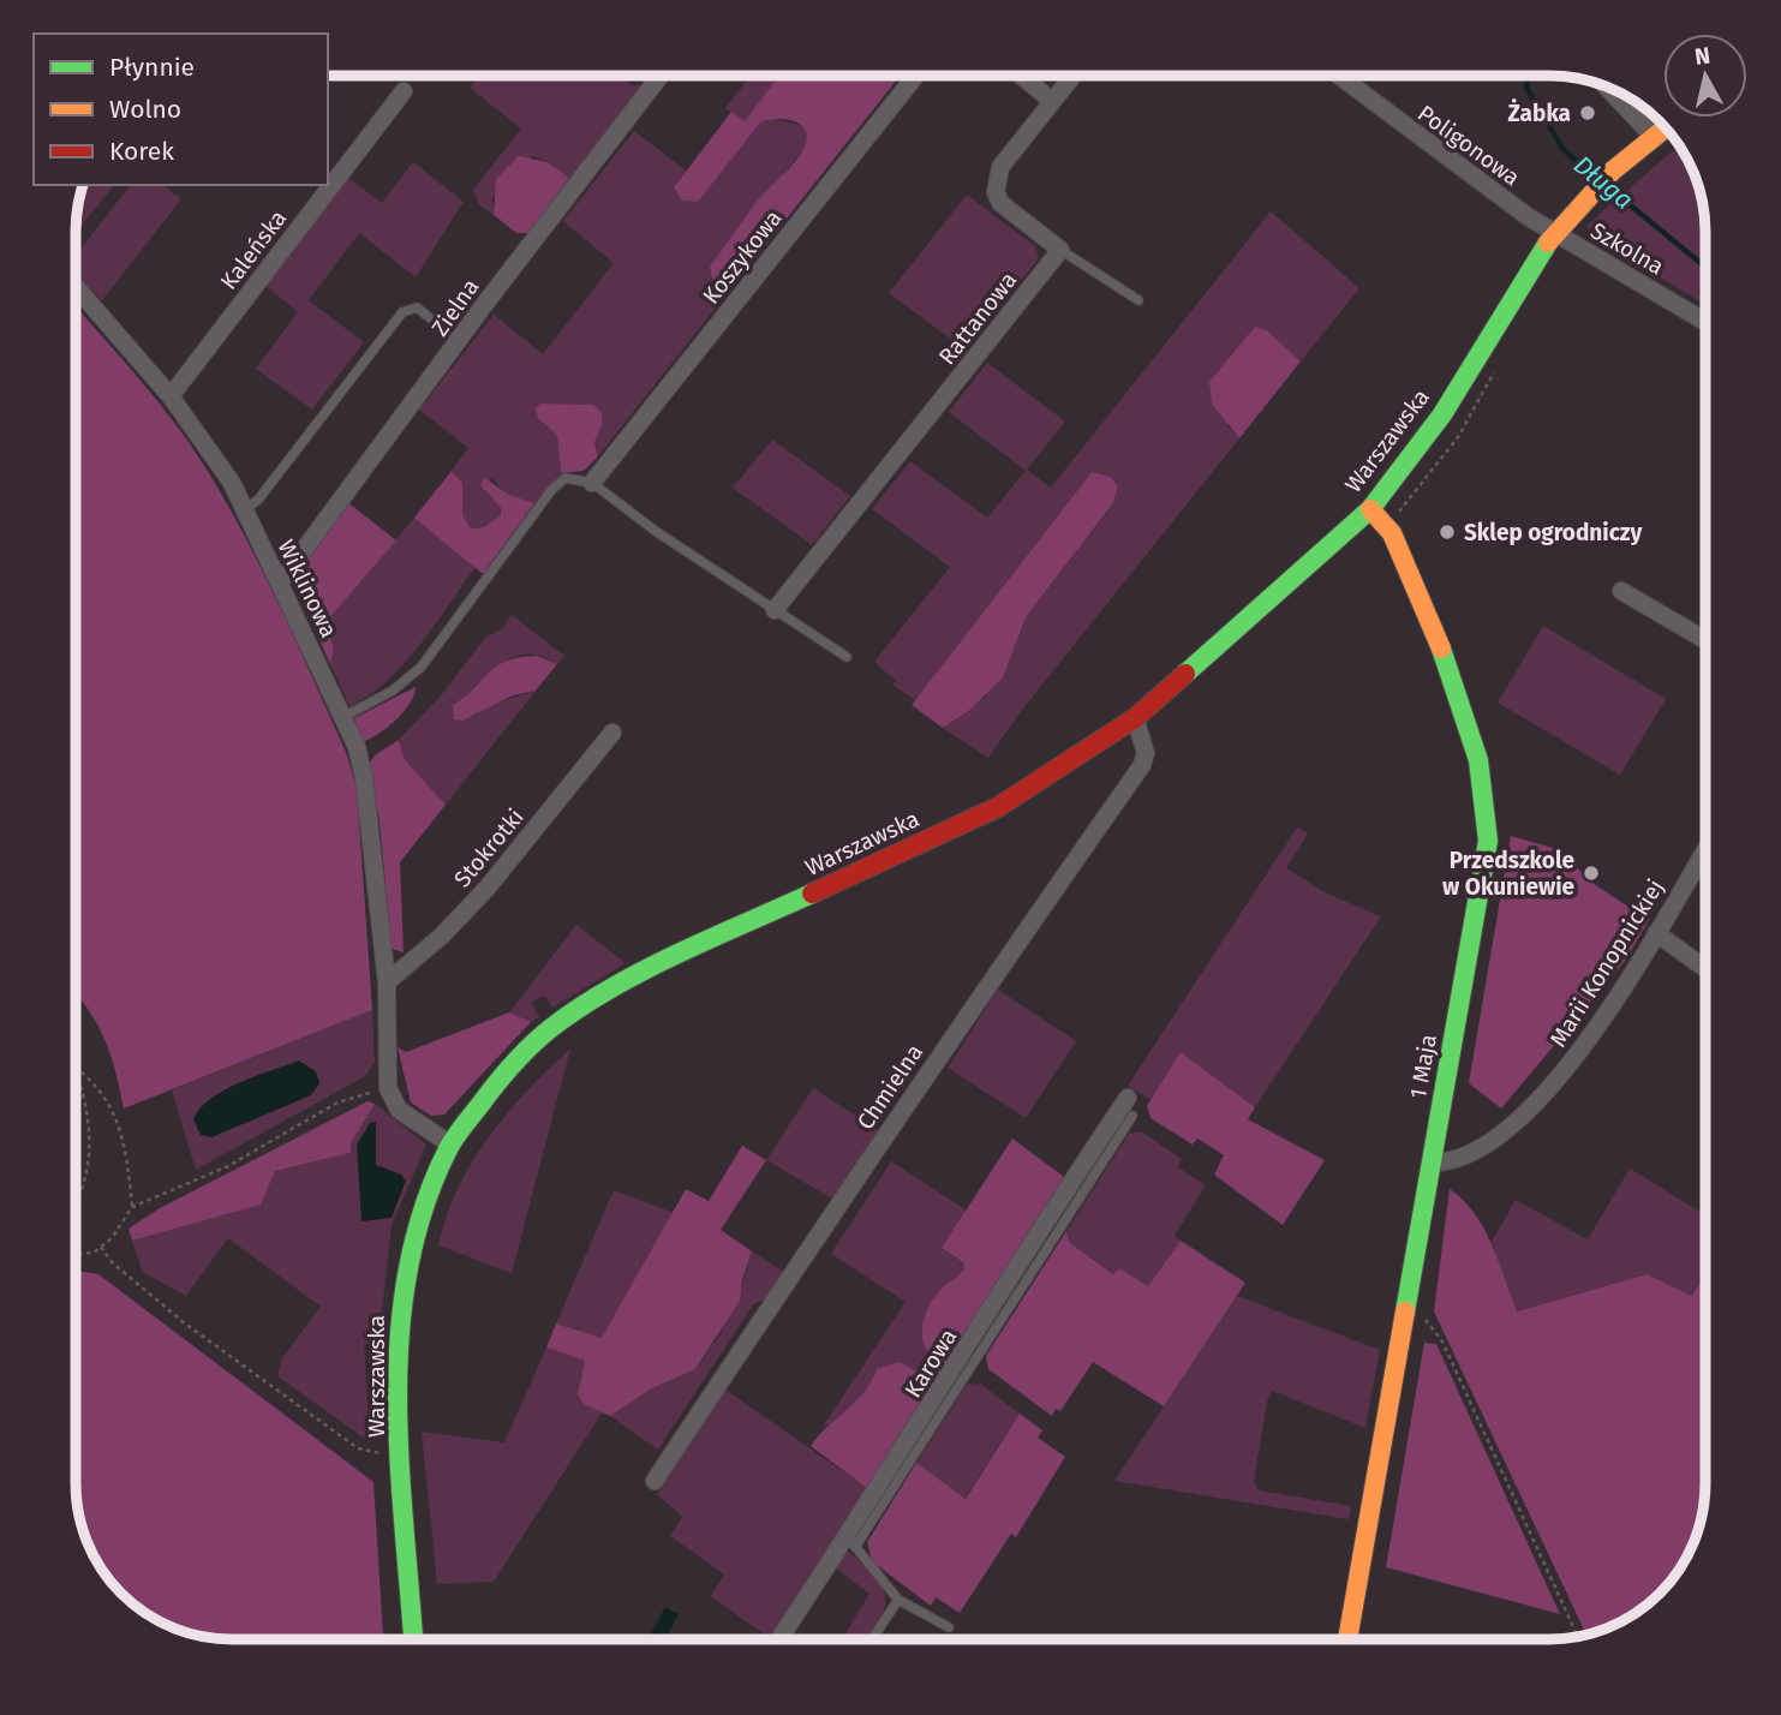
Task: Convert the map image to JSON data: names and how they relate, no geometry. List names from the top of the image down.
{
  "streets": {
    "main road": ["Warszawska", "1 Maja"],
    "street": [
      "Poligonowa",
      "Szkolna",
      "Kaleńska",
      "Koszykowa",
      "Zielna",
      "Rattanowa",
      "Wiklinowa",
      "Stokrotki",
      "Marii Konopnickiej",
      "Chmielna",
      "Karowa"
    ]
  },
  "crossings": [
    ["Poligonowa", "Szkolna"],
    ["Poligonowa", "Warszawska"],
    ["Szkolna", "Warszawska"],
    ["Kaleńska", "Wiklinowa"],
    ["Zielna", "Wiklinowa"],
    ["Warszawska", "1 Maja"],
    ["Warszawska", "Chmielna"],
    ["Wiklinowa", "Stokrotki"],
    ["Marii Konopnickiej", "1 Maja"]
  ],
  "water": ["Długa"],
  "places": ["Żabka", "Sklep ogrodniczy", "Przedszkole w Okuniewie"],
  "legend": ["Płynnie", "Wolno", "Korek"],
  "north": "top"
}
